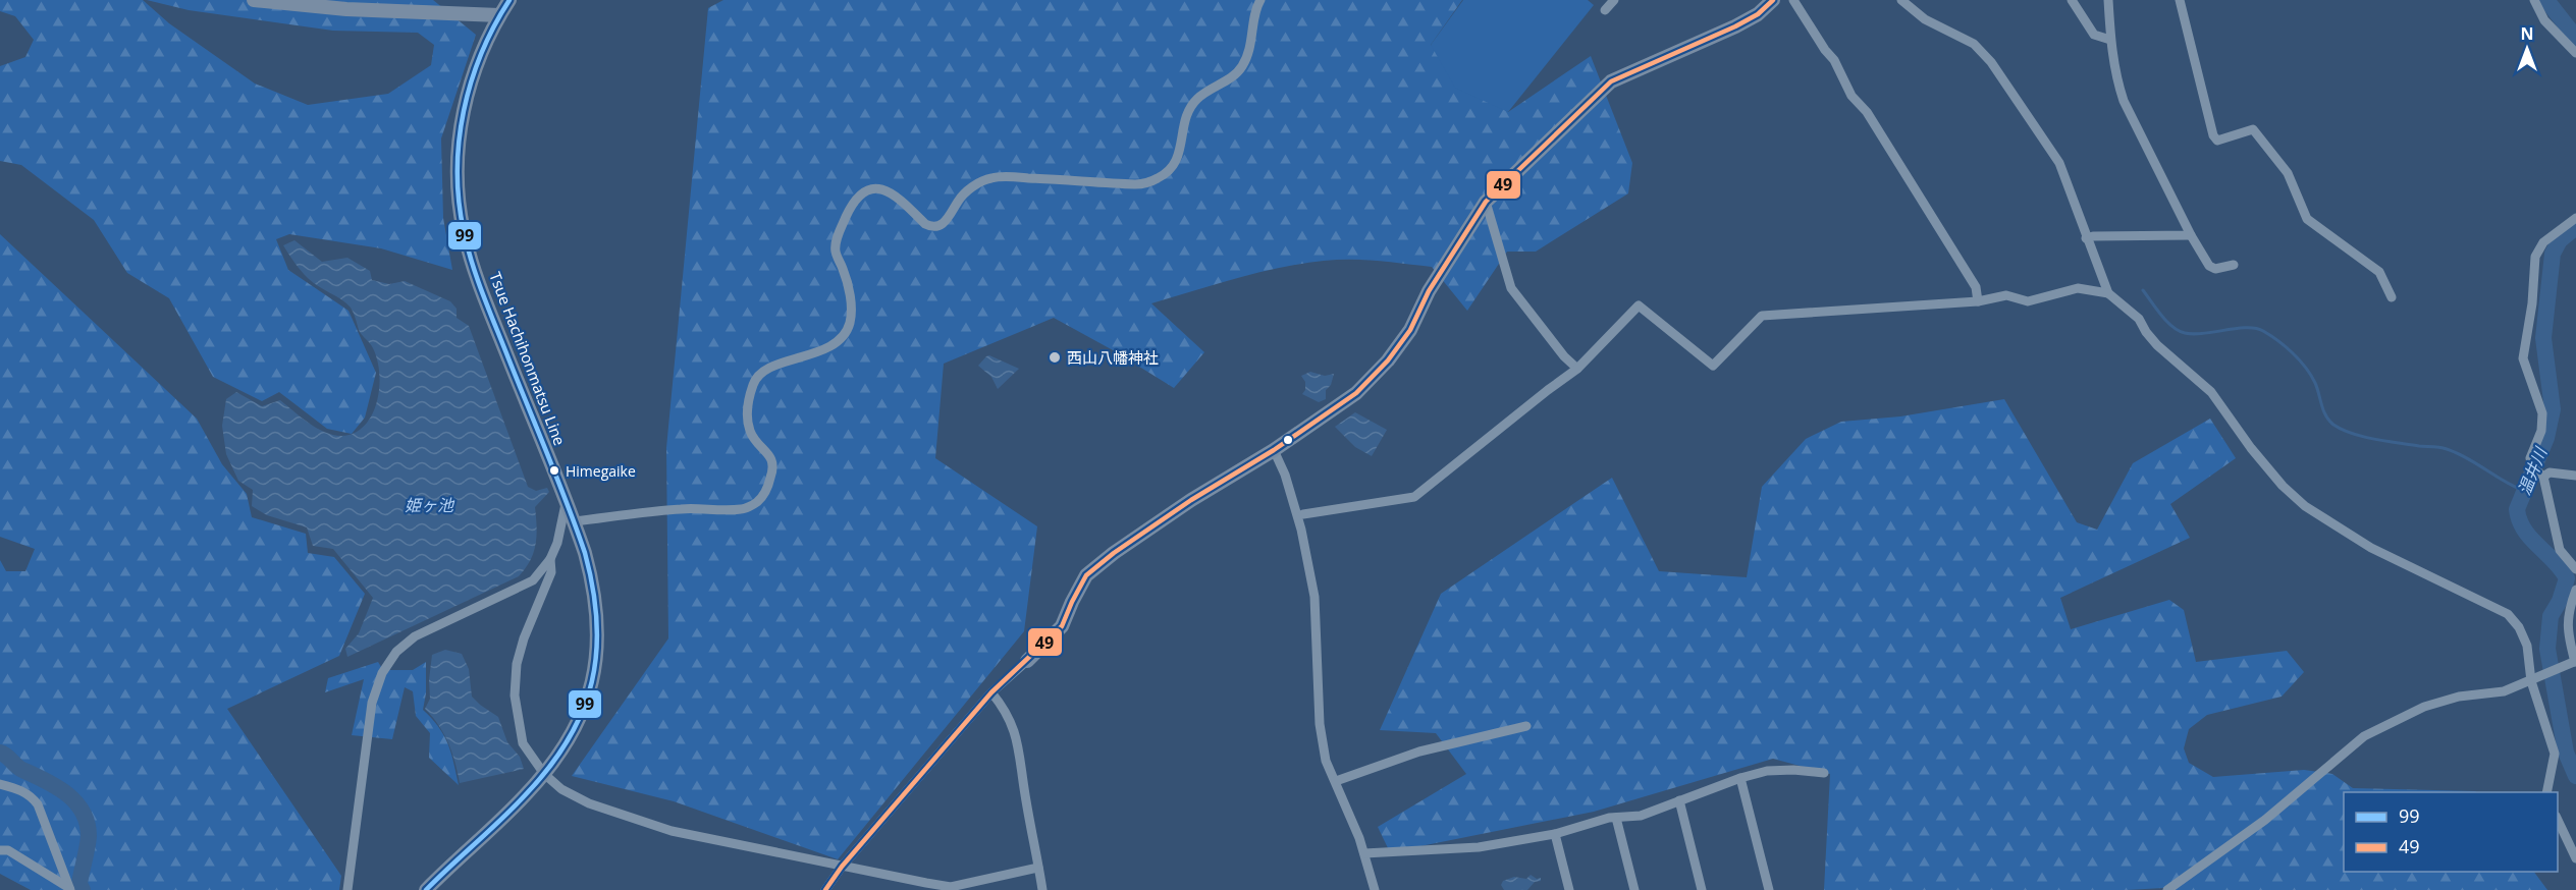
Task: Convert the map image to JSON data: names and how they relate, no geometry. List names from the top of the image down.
{
  "streets": {
    "street": ["Tsue Hachihonmatsu Line"]
  },
  "water": ["温井川", "姫ヶ池"],
  "places": ["西山八幡神社", "Himegaike"],
  "lines": ["transit line 99", "transit line 49"],
  "legend": ["99", "49"],
  "north": "top"
}
